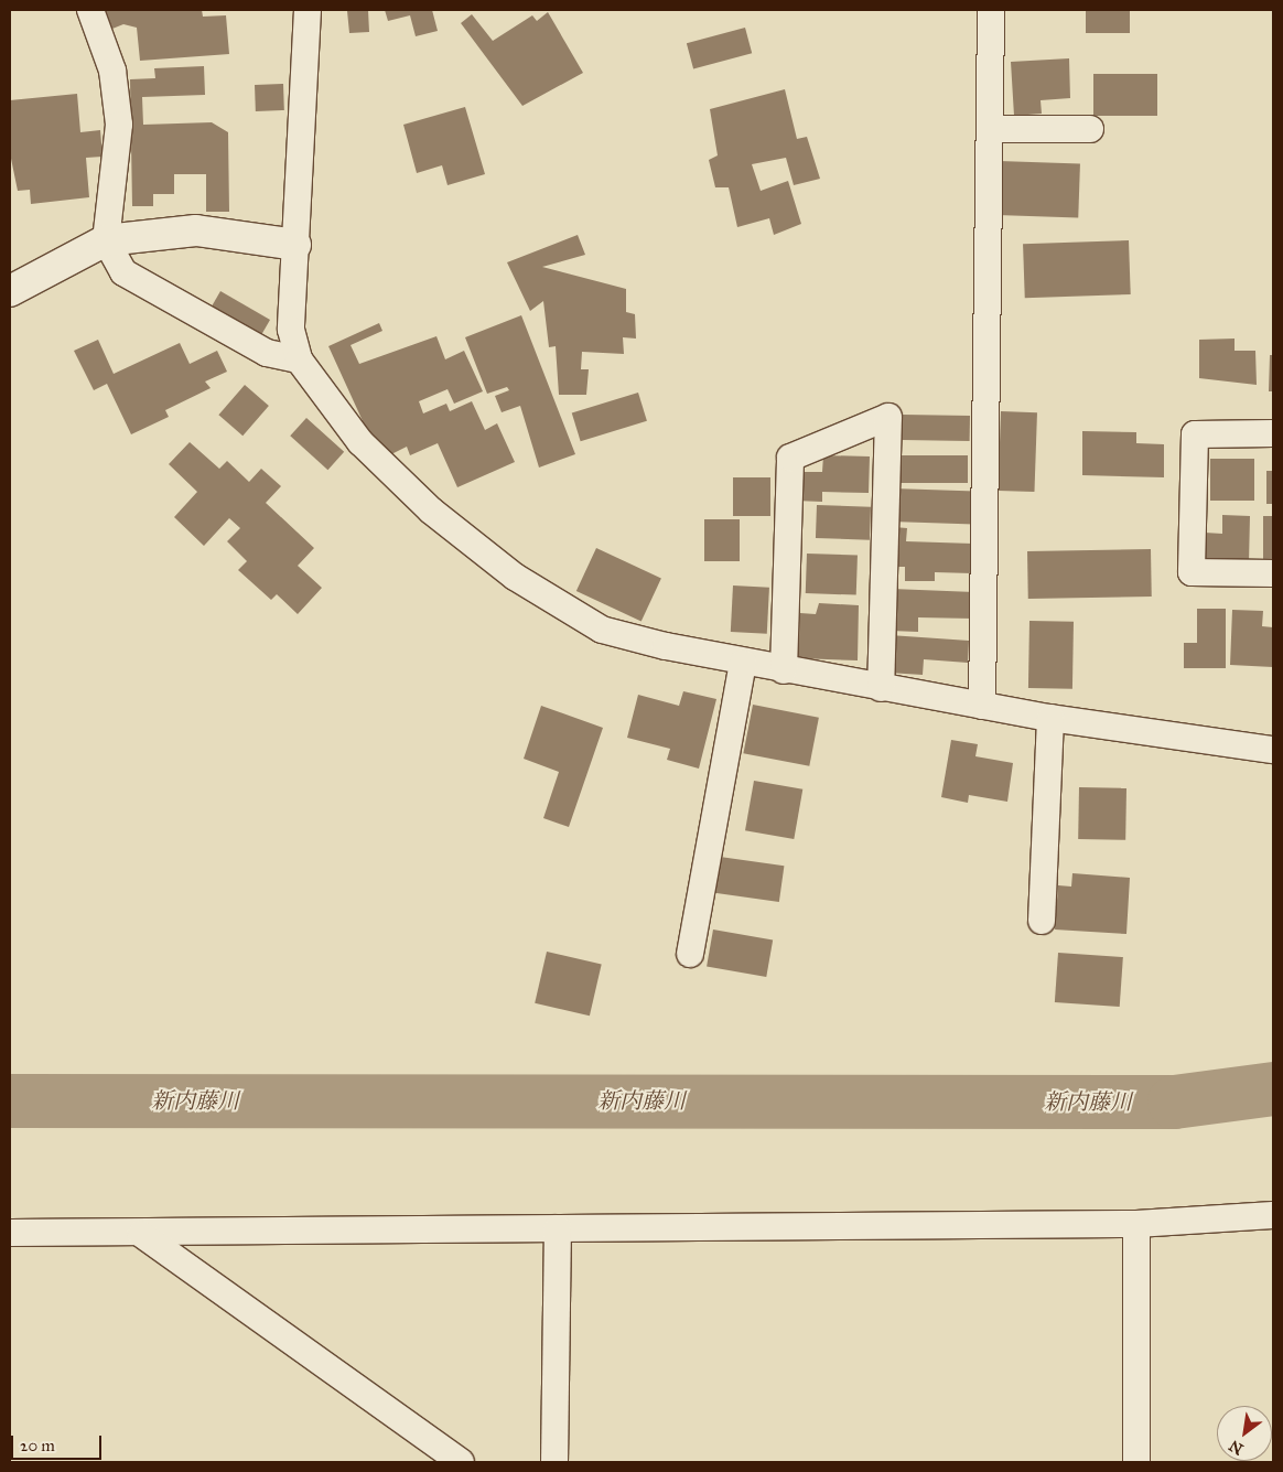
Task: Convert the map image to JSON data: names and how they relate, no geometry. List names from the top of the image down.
{
  "water": ["新内藤川"],
  "scale_bar": "20 m",
  "north": "bottom left"
}
